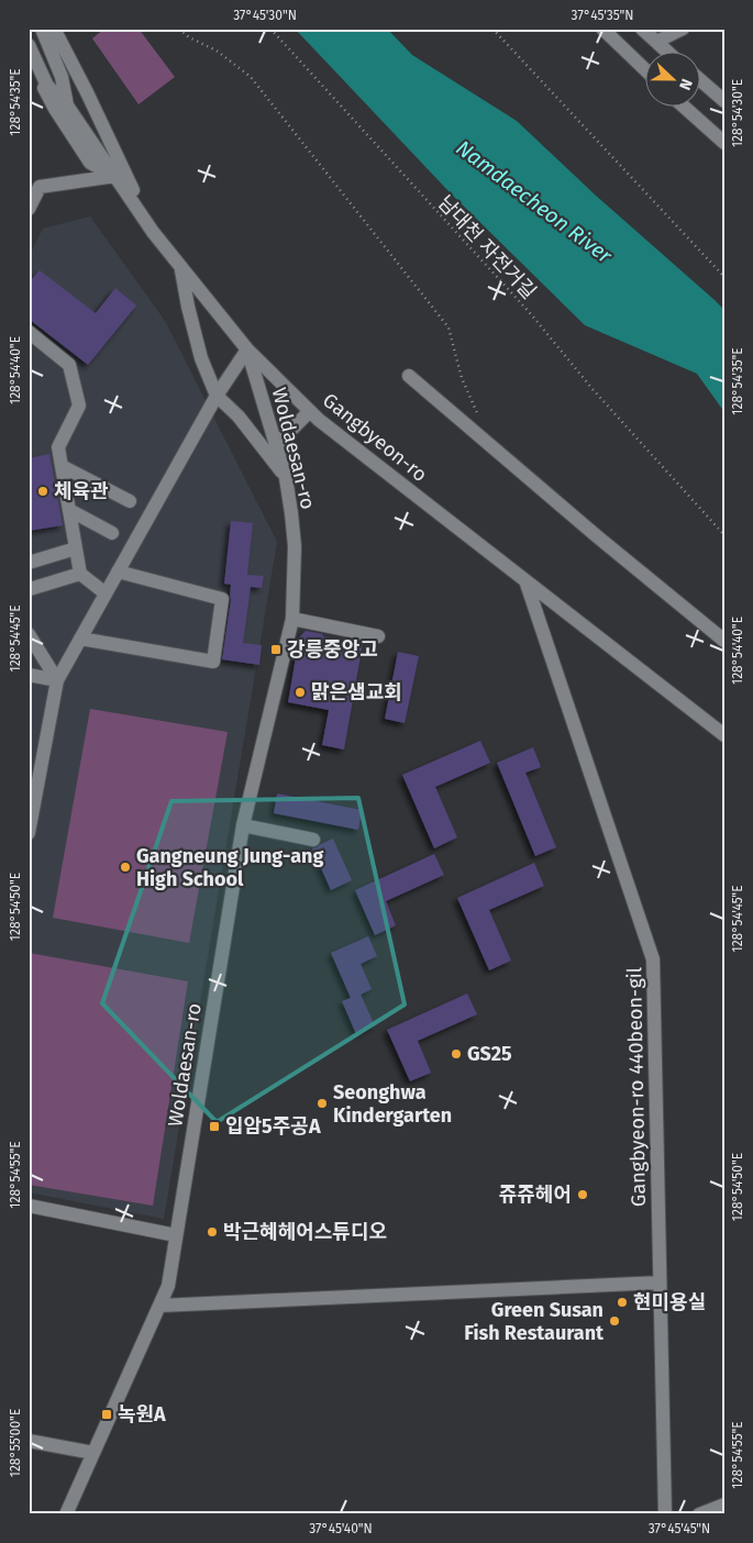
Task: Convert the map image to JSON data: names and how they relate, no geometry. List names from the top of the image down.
{
  "streets": {
    "street": ["Gangbyeon-ro", "Woldaesan-ro", "Gangbyeon-ro 440beon-gil"],
    "path": ["남대천 자전거길"]
  },
  "crossings": [
    ["Gangbyeon-ro", "Woldaesan-ro"],
    ["Gangbyeon-ro", "Gangbyeon-ro 440beon-gil"]
  ],
  "water": ["Namdaecheon River"],
  "places": {
    "other": [
      "체육관",
      "맑은샘교회",
      "Gangneung Jung-ang High School",
      "GS25",
      "Seonghwa Kindergarten",
      "쥬쥬헤어",
      "박근혜헤어스튜디오",
      "현미용실",
      "Green Susan Fish Restaurant"
    ],
    "transit": ["강릉중앙고", "입암5주공A", "녹원A"]
  },
  "north": "right",
  "coordinates": [
    "37°45'30\"N",
    "37°45'35\"N",
    "128°54'35\"E",
    "128°54'30\"E",
    "128°54'40\"E",
    "128°54'45\"E",
    "128°54'50\"E",
    "128°54'55\"E",
    "128°55'00\"E",
    "37°45'40\"N",
    "37°45'45\"N"
  ]
}
